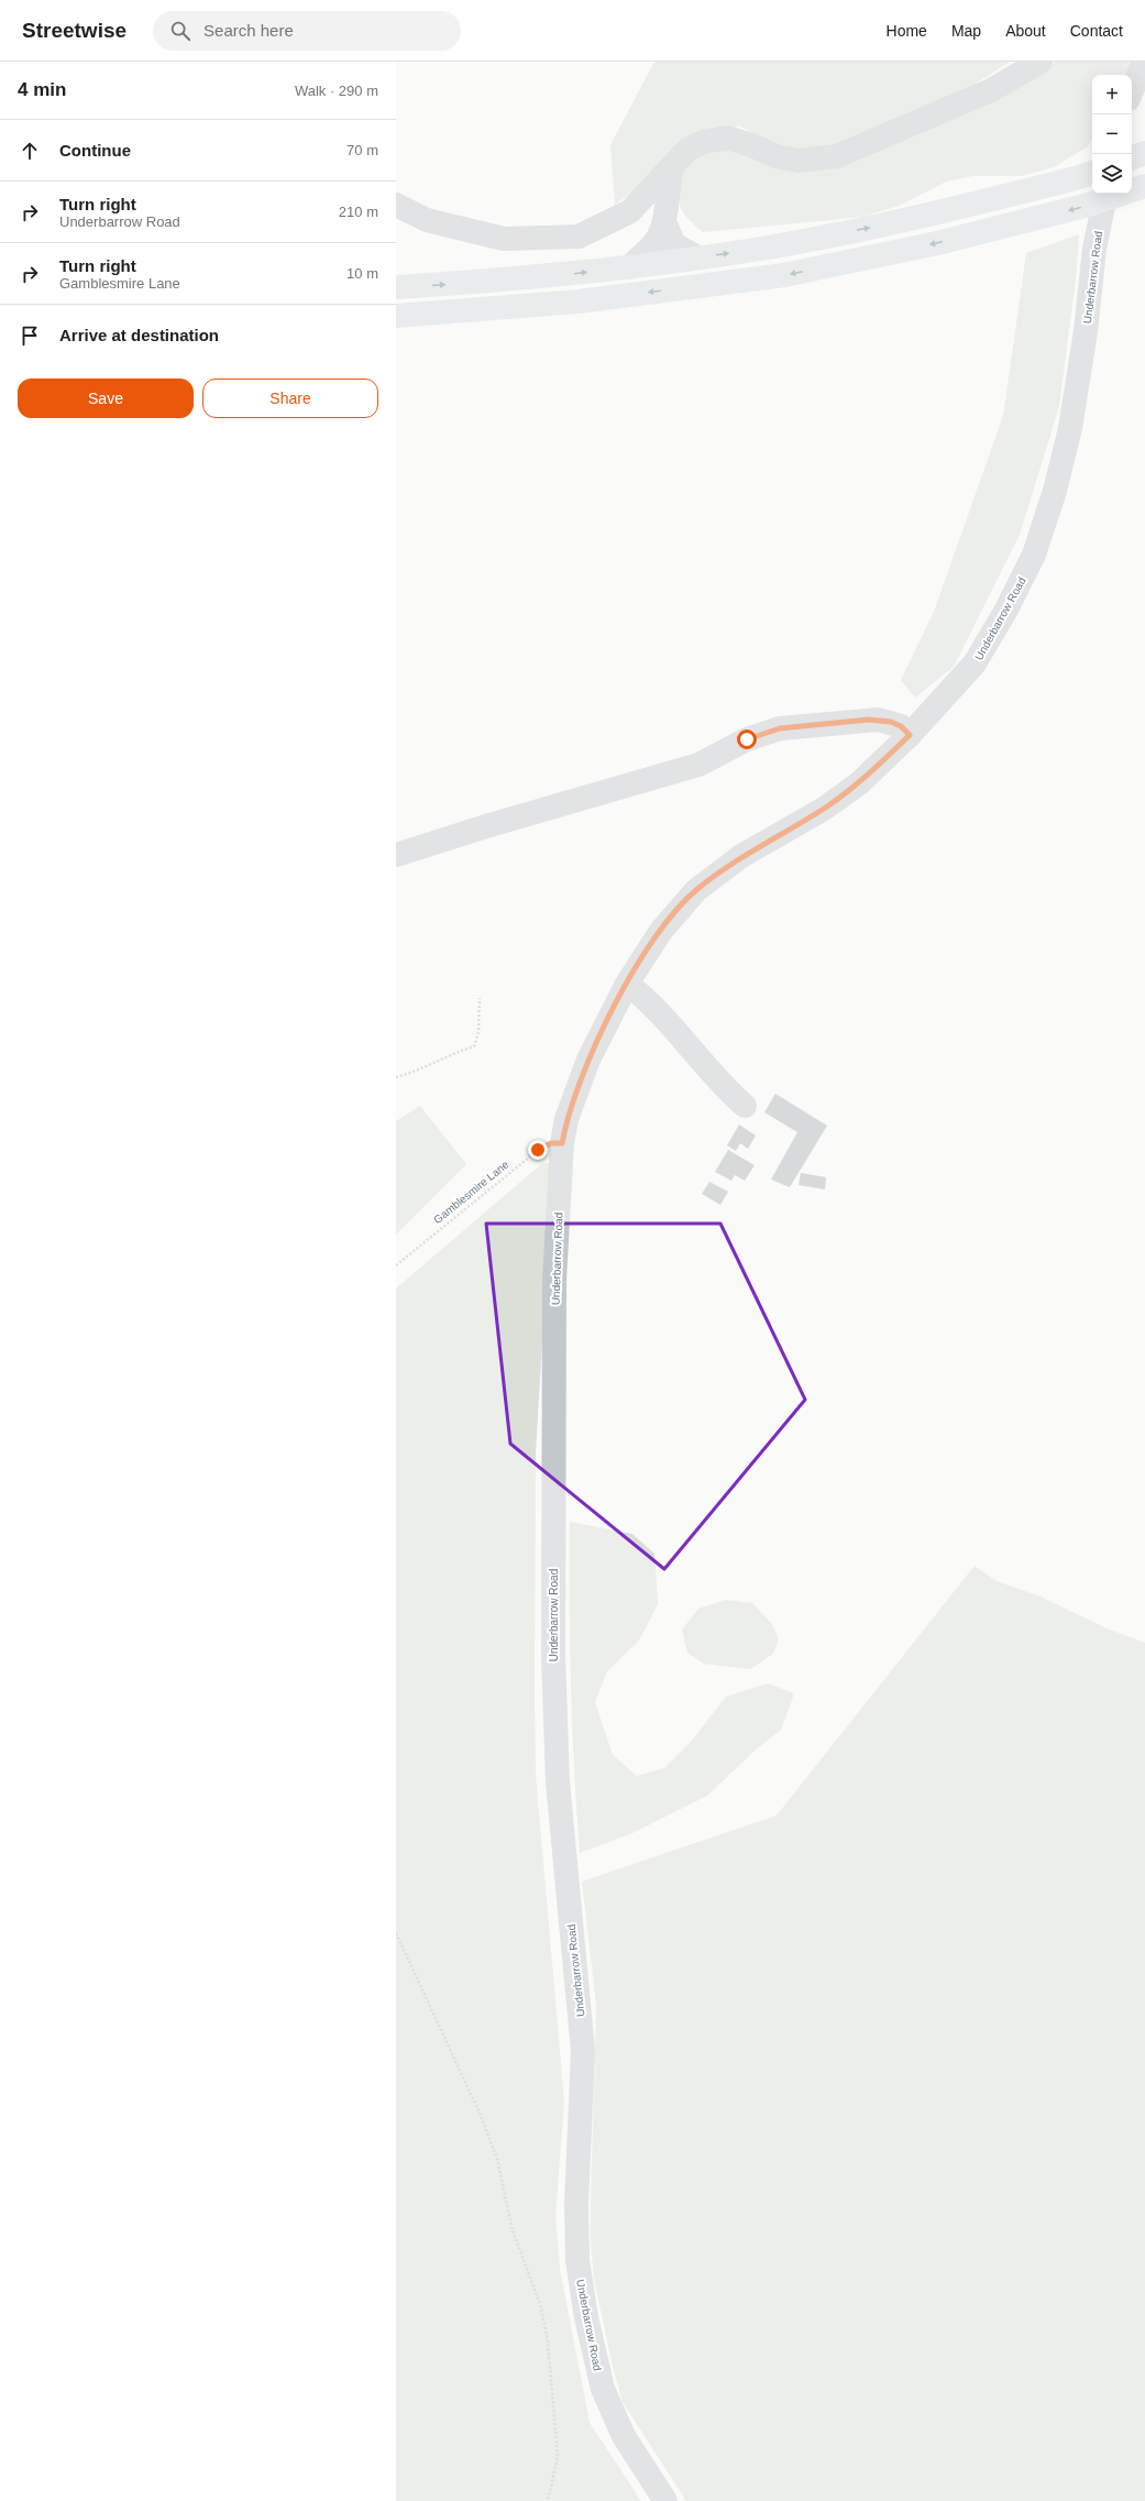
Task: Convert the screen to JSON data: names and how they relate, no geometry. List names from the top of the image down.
{
  "streets": {
    "street": ["Underbarrow Road"],
    "path": ["Gamblesmire Lane"]
  },
  "crossings": [
    ["Underbarrow Road", "Gamblesmire Lane"]
  ],
  "page": {
    "header": "Streetwise",
    "search": "Search here",
    "nav": [
      "Home",
      "Map",
      "About",
      "Contact"
    ],
    "heading": ["4 min", "Walk · 290 m"],
    "map_buttons": ["+", "−"],
    "list": [
      ["Continue", "70 m"],
      ["Turn right", "Underbarrow Road", "210 m"],
      ["Turn right", "Gamblesmire Lane", "10 m"],
      "Arrive at destination"
    ],
    "buttons": ["Save", "Share"]
  }
}
